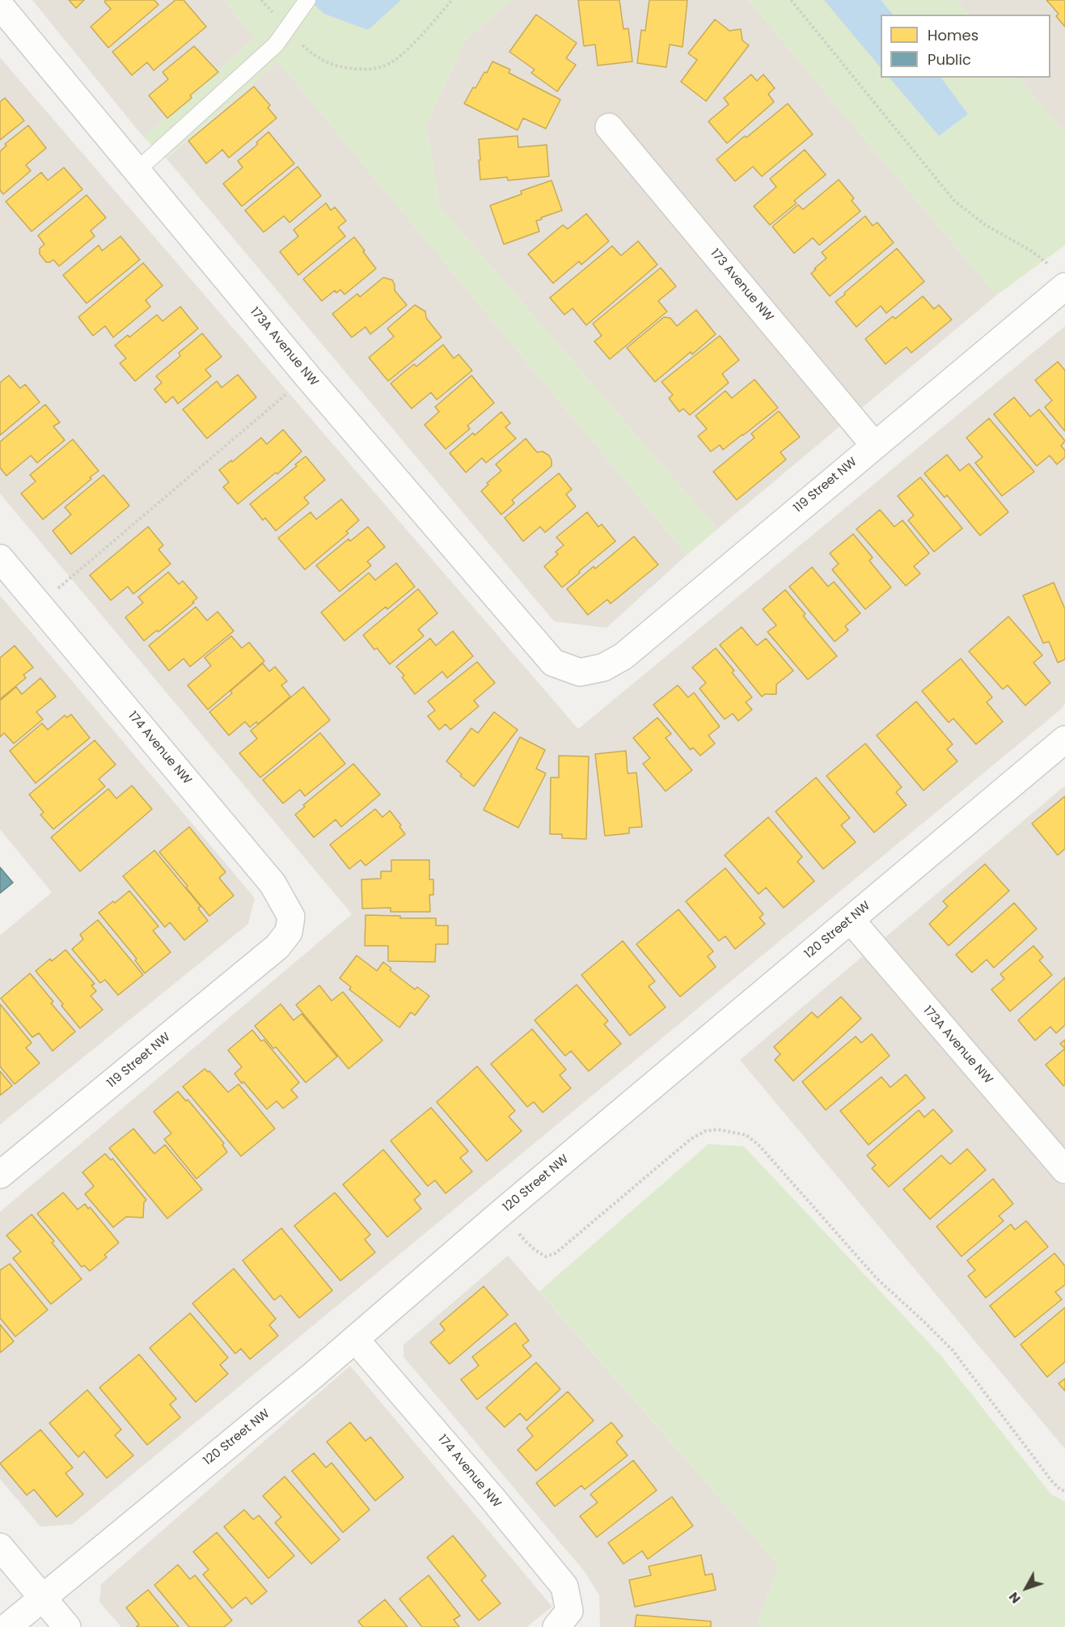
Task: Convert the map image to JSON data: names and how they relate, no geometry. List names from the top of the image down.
{
  "streets": {
    "street": [
      "173 Avenue NW",
      "173A Avenue NW",
      "119 Street NW",
      "174 Avenue NW",
      "120 Street NW"
    ]
  },
  "crossings": [
    ["173 Avenue NW", "119 Street NW"],
    ["173A Avenue NW", "119 Street NW"],
    ["173A Avenue NW", "120 Street NW"],
    ["119 Street NW", "174 Avenue NW"],
    ["174 Avenue NW", "120 Street NW"]
  ],
  "legend": ["Homes", "Public"],
  "north": "bottom left"
}
